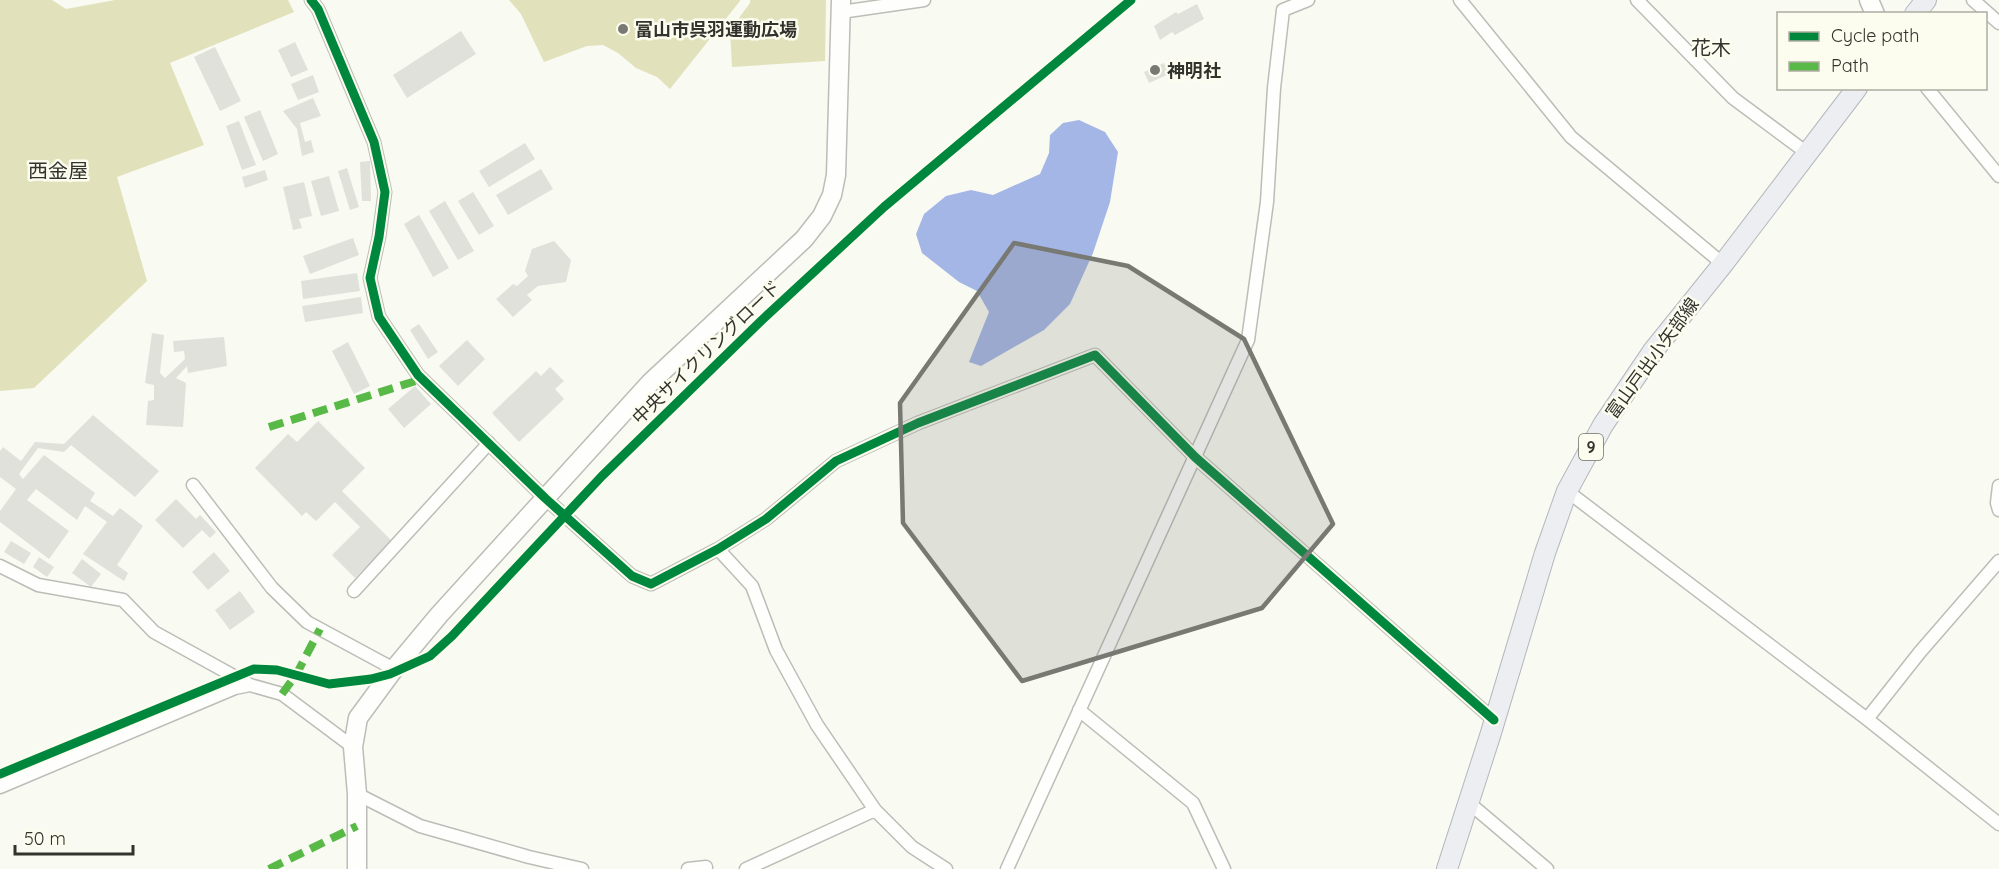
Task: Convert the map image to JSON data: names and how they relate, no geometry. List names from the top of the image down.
{
  "streets": {
    "main road": ["富山戸出小矢部線", "9"],
    "cycle path": ["中央サイクリングロード"]
  },
  "districts": ["花木", "西金屋"],
  "places": ["富山市呉羽運動広場", "神明社"],
  "legend": ["Cycle path", "Path"],
  "scale_bar": "50 m"
}
